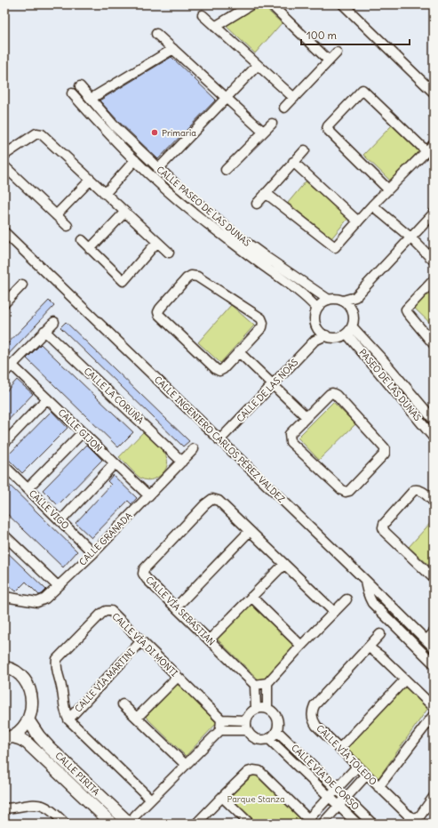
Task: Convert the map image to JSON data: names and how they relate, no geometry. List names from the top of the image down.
{
  "streets": {
    "street": [
      "CALLE PASEO DE LAS DUNAS",
      "PASEO DE LAS DUNAS",
      "CALLE DE LAS NOAS",
      "CALLE LA CORUÑA",
      "CALLE GIJON",
      "CALLE INGENIERO CARLOS PÉREZ VALDEZ",
      "CALLE VIGO",
      "CALLE GRANADA",
      "CALLE VÍA SEBASTIAN",
      "CALLE VÍA DI MONTI",
      "CALLE VÍA MARTINI",
      "CALLE VÍA TOLEDO",
      "CALLE PIRITA",
      "CALLE VÍA DE CORSO"
    ]
  },
  "crossings": [
    ["CALLE PASEO DE LAS DUNAS", "PASEO DE LAS DUNAS"],
    ["CALLE PASEO DE LAS DUNAS", "CALLE DE LAS NOAS"],
    ["PASEO DE LAS DUNAS", "CALLE DE LAS NOAS"],
    ["CALLE DE LAS NOAS", "CALLE INGENIERO CARLOS PÉREZ VALDEZ"],
    ["CALLE LA CORUÑA", "CALLE GRANADA"],
    ["CALLE GIJON", "CALLE GRANADA"],
    ["CALLE VIGO", "CALLE GRANADA"],
    ["CALLE VÍA DI MONTI", "CALLE VÍA MARTINI"]
  ],
  "parks": ["Parque Stanza"],
  "places": ["Primaria"],
  "scale_bar": "100 m"
}
